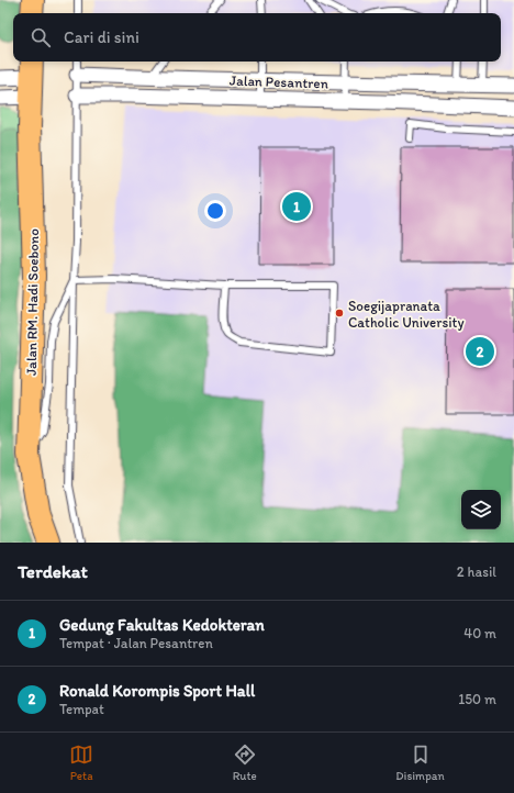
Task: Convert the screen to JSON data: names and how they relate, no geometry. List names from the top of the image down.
{
  "streets": {
    "main road": ["Jalan RM. Hadi Soebono"],
    "street": ["Jalan Pesantren"]
  },
  "places": ["Soegijapranata Catholic University"],
  "page": {
    "search": "Cari di sini",
    "pins": ["1", "2"],
    "heading": ["Terdekat", "2 hasil"],
    "list": [
      {
        "mark": "1",
        "name": "Gedung Fakultas Kedokteran",
        "note": "Tempat · Jalan Pesantren",
        "value": "40 m"
      },
      {
        "mark": "2",
        "name": "Ronald Korompis Sport Hall",
        "note": "Tempat",
        "value": "150 m"
      }
    ],
    "nav": ["Peta", "Rute", "Disimpan"]
  }
}
